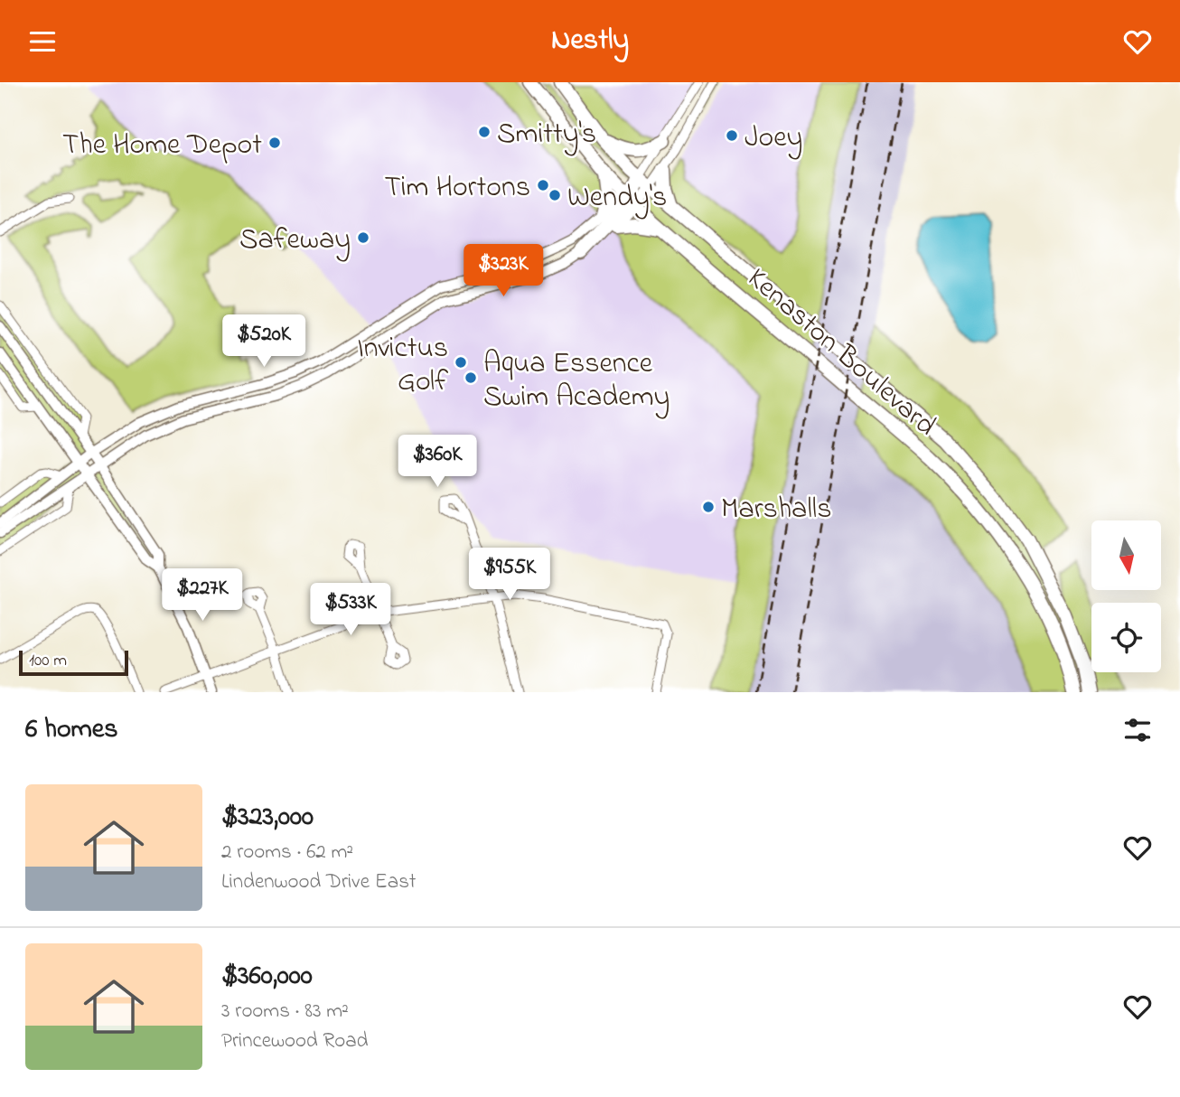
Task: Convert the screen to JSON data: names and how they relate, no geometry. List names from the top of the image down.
{
  "streets": {
    "main road": ["Kenaston Boulevard"]
  },
  "places": [
    "Smitty's",
    "Joey",
    "The Home Depot",
    "Tim Hortons",
    "Wendy's",
    "Safeway",
    "Invictus Golf",
    "Aqua Essence Swim Academy",
    "Marshalls"
  ],
  "scale_bar": "100 m",
  "north": "bottom",
  "page": {
    "header": "Nestly",
    "price": [
      "$323K",
      "$520K",
      "$360K",
      "$955K",
      "$227K",
      "$533K"
    ],
    "scale": "100 m",
    "heading": "6 homes",
    "list": [
      {
        "name": "$323,000",
        "note": "2 rooms · 62 m² · Lindenwood Drive East"
      },
      {
        "name": "$360,000",
        "note": "3 rooms · 83 m² · Princewood Road"
      }
    ]
  }
}
